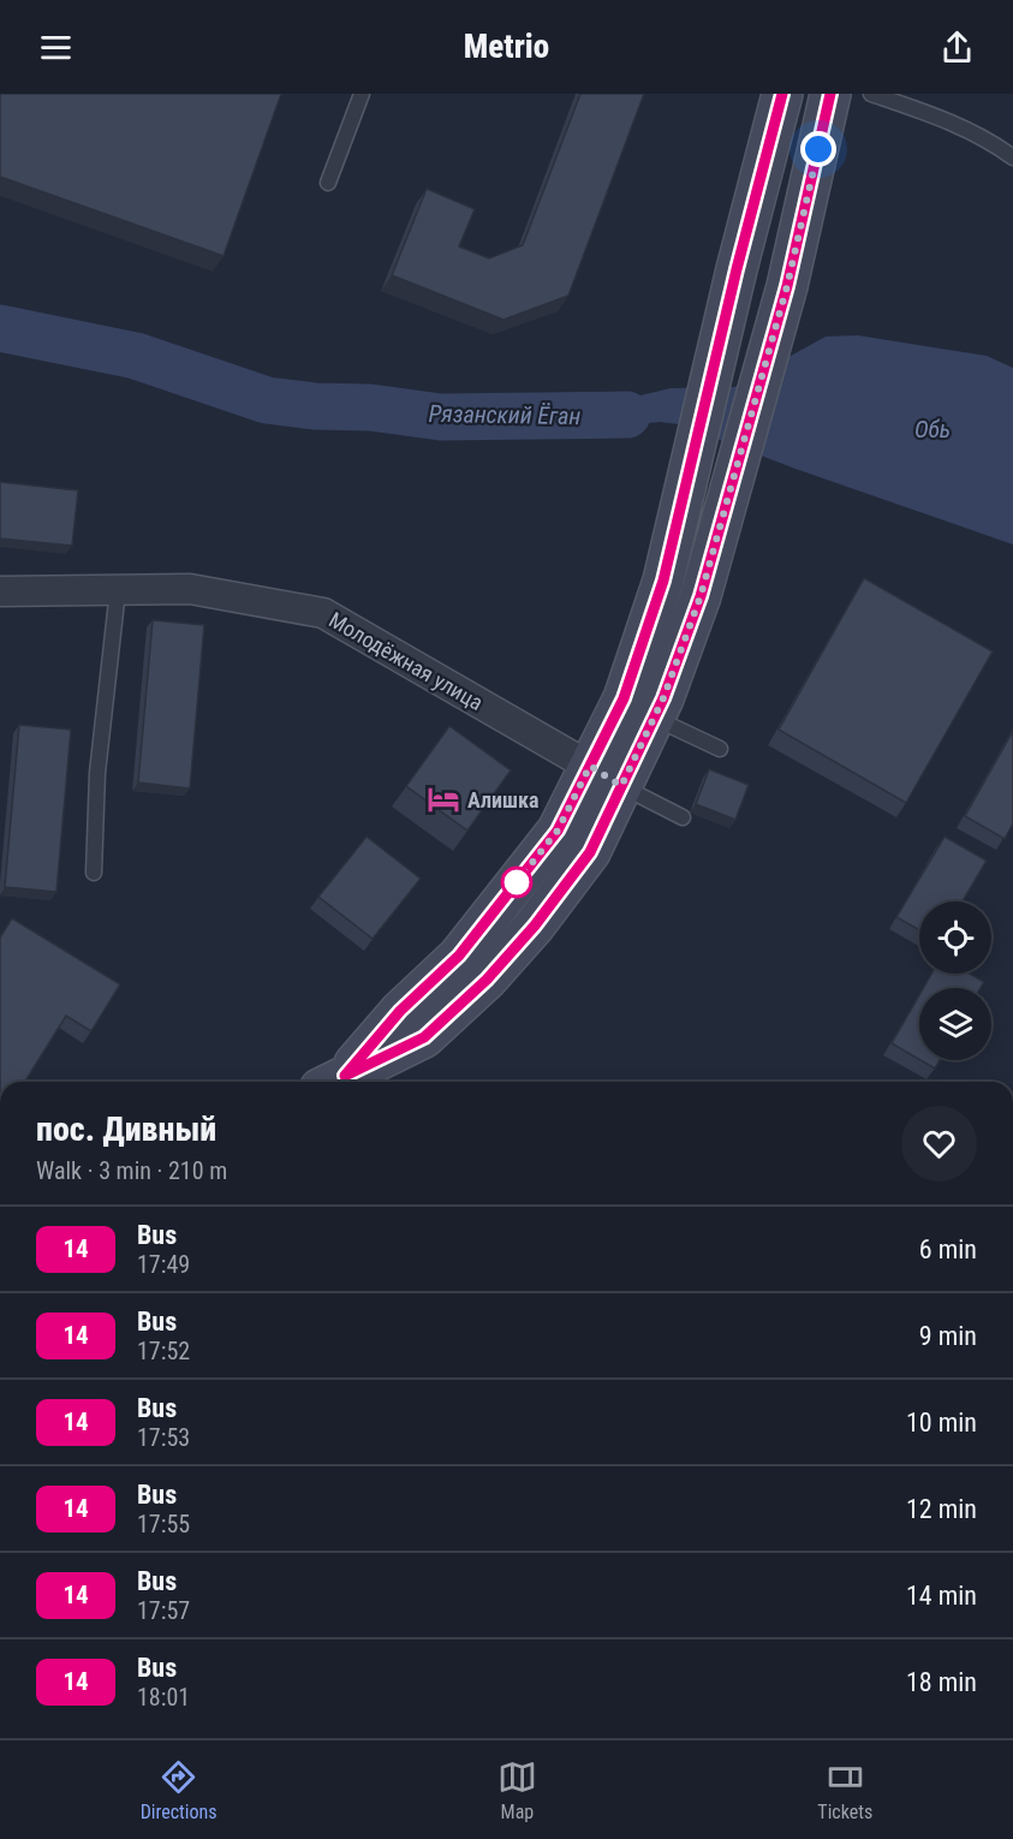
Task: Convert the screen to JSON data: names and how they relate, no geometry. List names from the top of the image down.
{
  "streets": {
    "street": ["Молодёжная улица"]
  },
  "water": ["Рязанский Ёган", "Обь"],
  "places": {
    "hotel": ["Алишка"]
  },
  "lines": ["bus line 14"],
  "page": {
    "header": "Metrio",
    "heading": ["пос. Дивный", "Walk · 3 min · 210 m"],
    "list": [
      {
        "mark": "14",
        "name": "Bus",
        "note": "17:49",
        "value": "6 min"
      },
      {
        "mark": "14",
        "name": "Bus",
        "note": "17:52",
        "value": "9 min"
      },
      {
        "mark": "14",
        "name": "Bus",
        "note": "17:53",
        "value": "10 min"
      },
      {
        "mark": "14",
        "name": "Bus",
        "note": "17:55",
        "value": "12 min"
      },
      {
        "mark": "14",
        "name": "Bus",
        "note": "17:57",
        "value": "14 min"
      },
      {
        "mark": "14",
        "name": "Bus",
        "note": "18:01",
        "value": "18 min"
      }
    ],
    "tabs": ["Directions", "Map", "Tickets"]
  }
}
